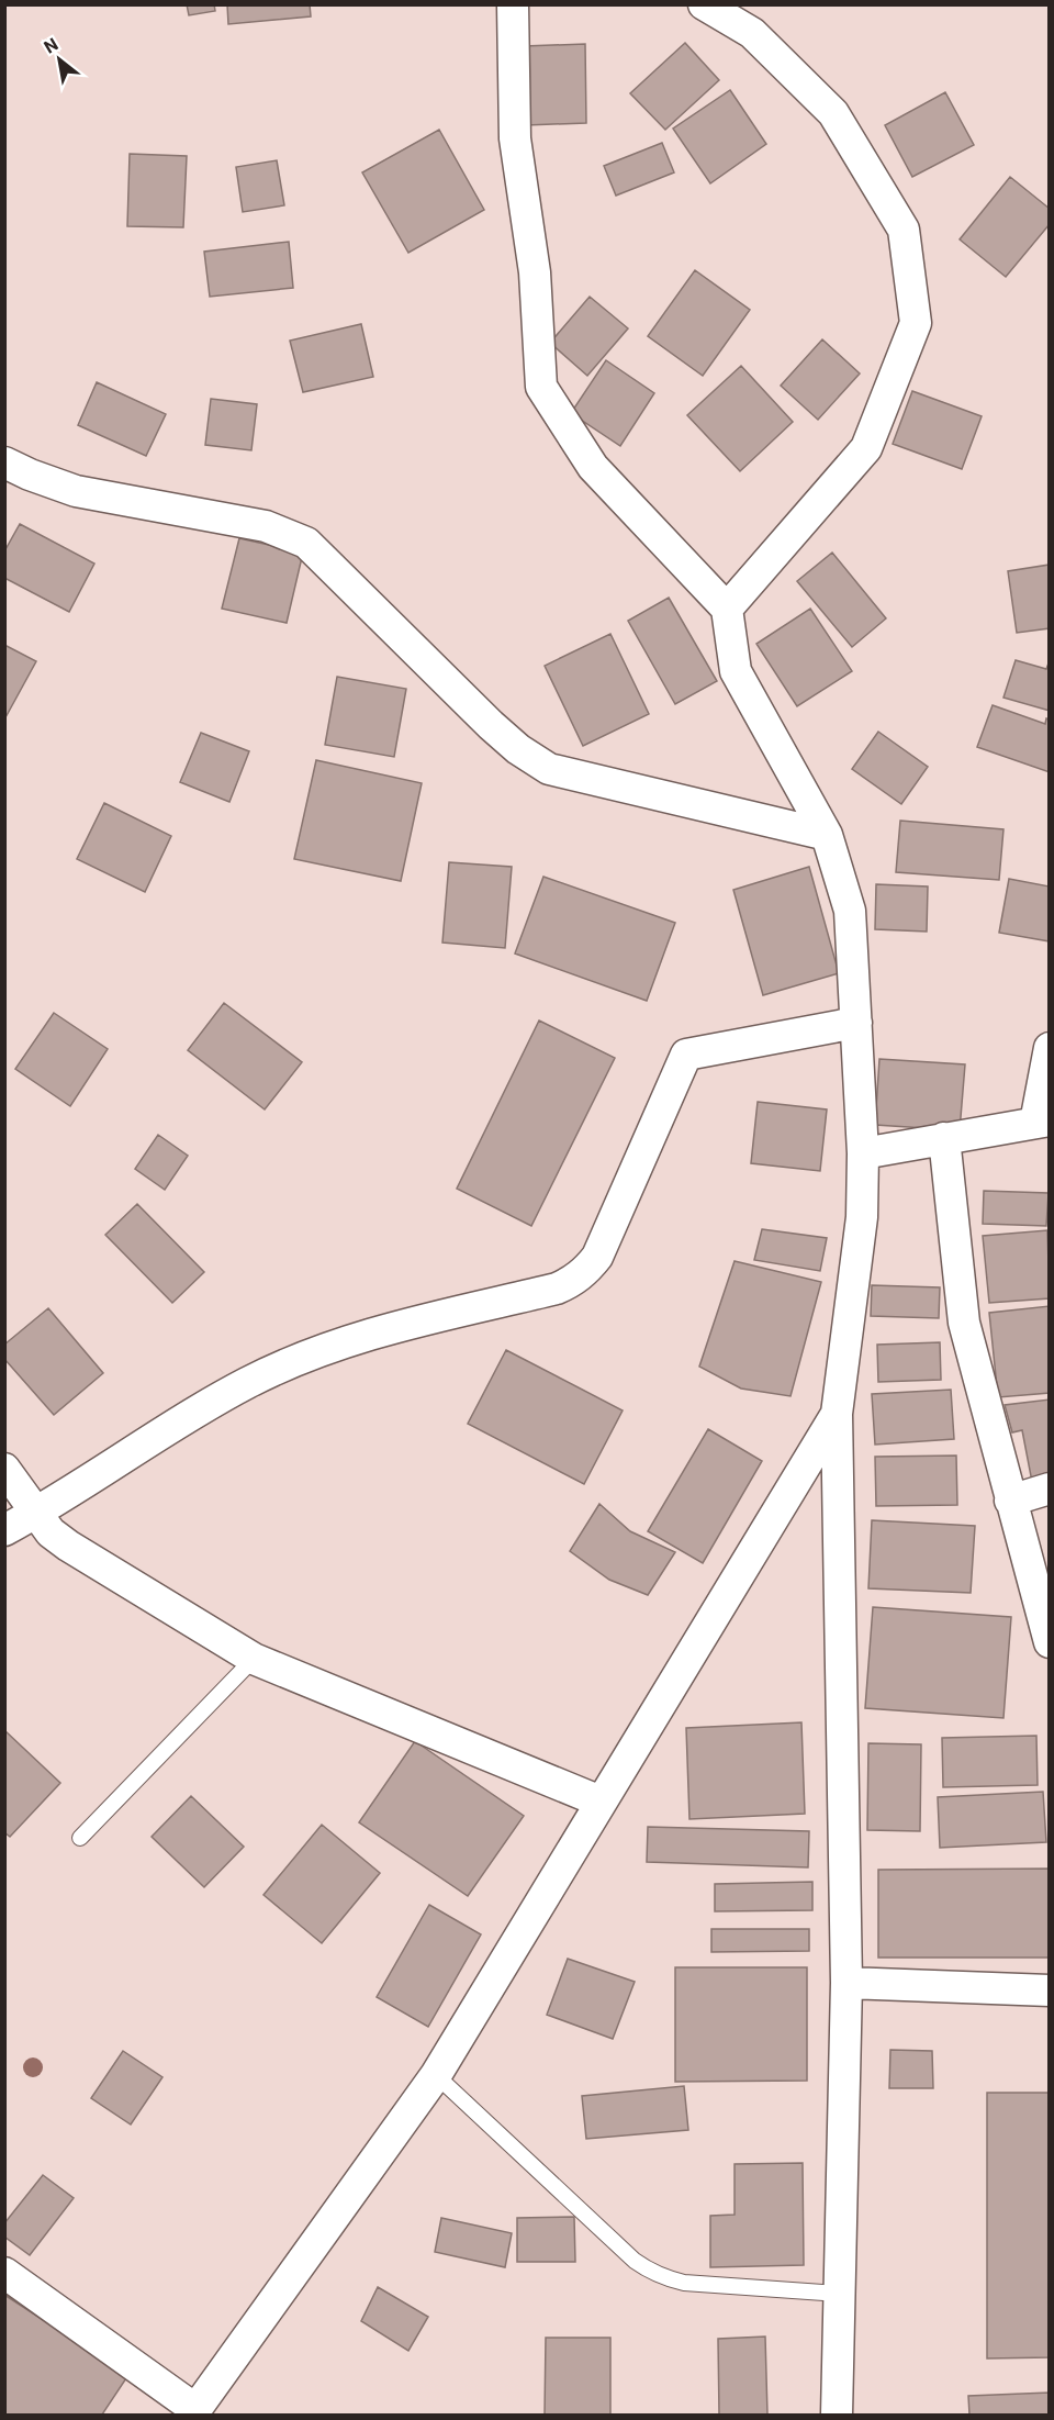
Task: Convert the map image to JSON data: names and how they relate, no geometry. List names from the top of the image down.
{
  "north": "top left"
}
